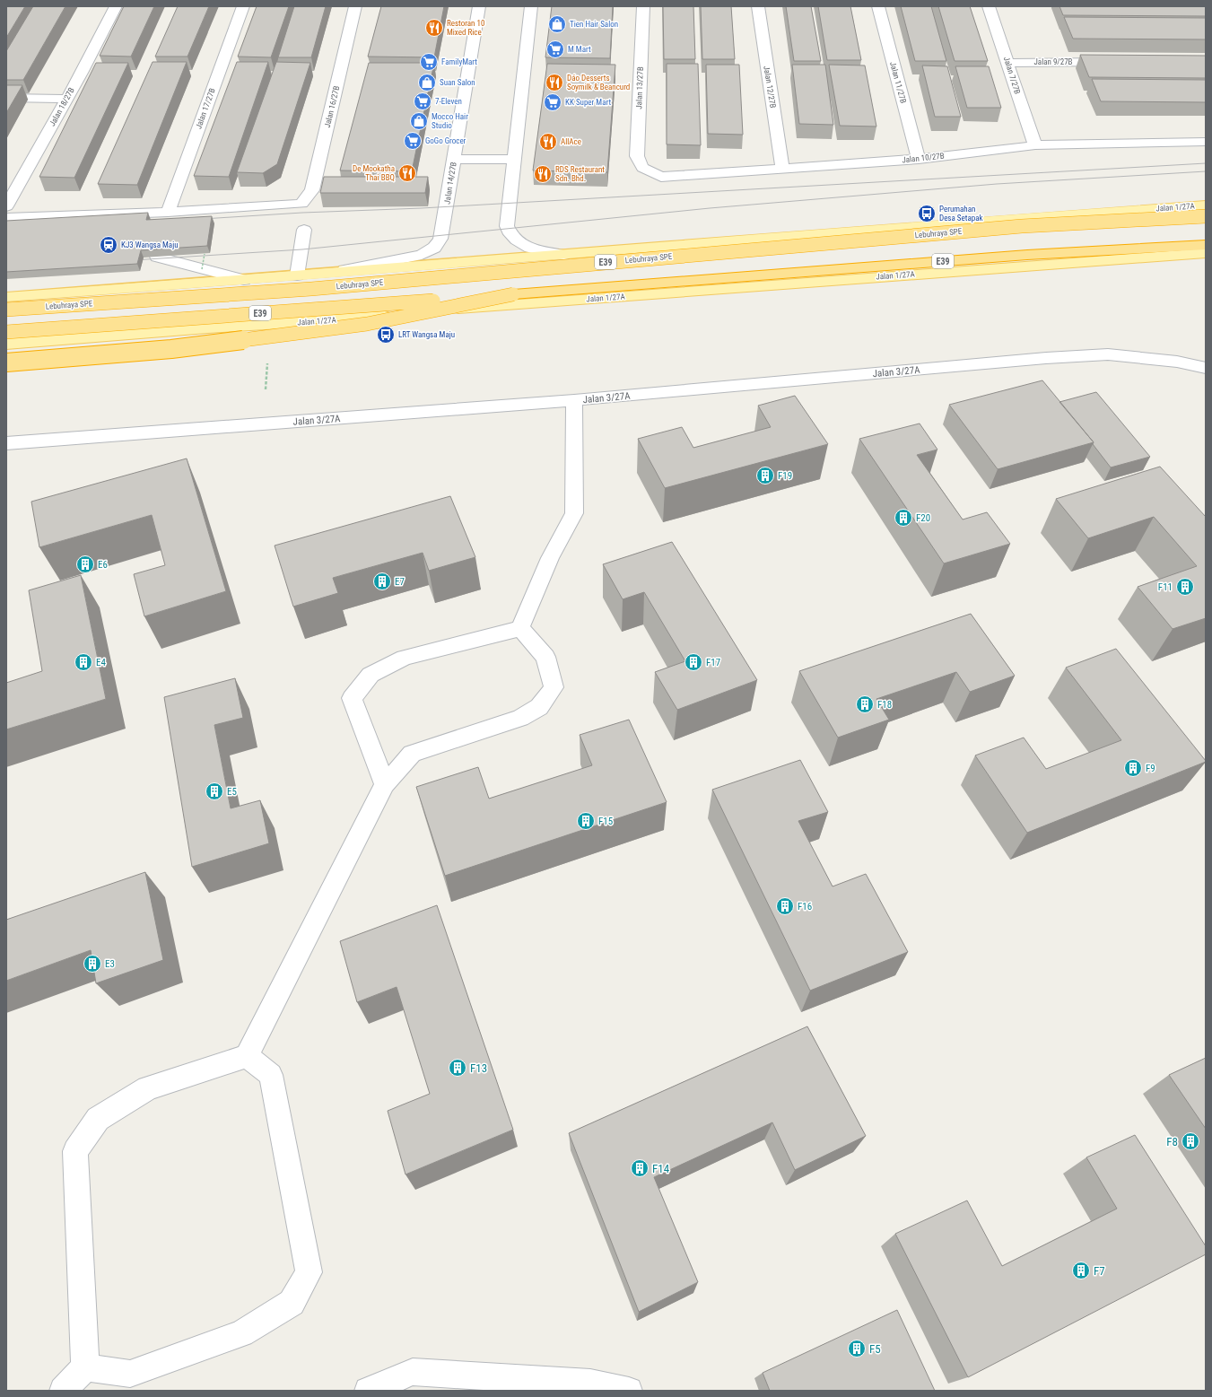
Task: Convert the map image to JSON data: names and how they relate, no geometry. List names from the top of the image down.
{
  "streets": {
    "highway": ["Lebuhraya SPE", "E39"],
    "main road": ["Jalan 1/27A"],
    "street": [
      "Jalan 9/27B",
      "Jalan 7/27B",
      "Jalan 11/27B",
      "Jalan 12/27B",
      "Jalan 13/27B",
      "Jalan 18/27B",
      "Jalan 16/27B",
      "Jalan 17/27B",
      "Jalan 10/27B",
      "Jalan 14/27B",
      "Jalan 3/27A"
    ]
  },
  "crossings": [
    ["Jalan 9/27B", "Jalan 7/27B"],
    ["Jalan 7/27B", "Jalan 10/27B"],
    ["Jalan 11/27B", "Jalan 10/27B"],
    ["Jalan 12/27B", "Jalan 10/27B"],
    ["Jalan 13/27B", "Jalan 10/27B"],
    ["Jalan 16/27B", "Jalan 17/27B"],
    ["Jalan 14/27B", "Jalan 1/27A"]
  ],
  "places": {
    "shop": ["Tien Hair Salon", "Suan Salon", "Mocco Hair Studio"],
    "restaurant": [
      "Restoran 10 Mixed Rice",
      "Dáo Desserts Soymilk & Beancurd",
      "AllAce",
      "De Mookatha Thai BBQ",
      "RDS Restaurant Sdn. Bhd."
    ],
    "supermarket": [
      "M Mart",
      "FamilyMart",
      "7-Eleven",
      "KK Super Mart",
      "GoGo Grocer"
    ],
    "bus stop": ["Perumahan Desa Setapak", "LRT Wangsa Maju"],
    "station": ["KJ3 Wangsa Maju"],
    "building": [
      "F19",
      "F20",
      "E6",
      "E7",
      "F11",
      "E4",
      "F17",
      "F18",
      "F9",
      "E5",
      "F15",
      "F16",
      "E3",
      "F13",
      "F8",
      "F14",
      "F7",
      "F5"
    ]
  }
}
